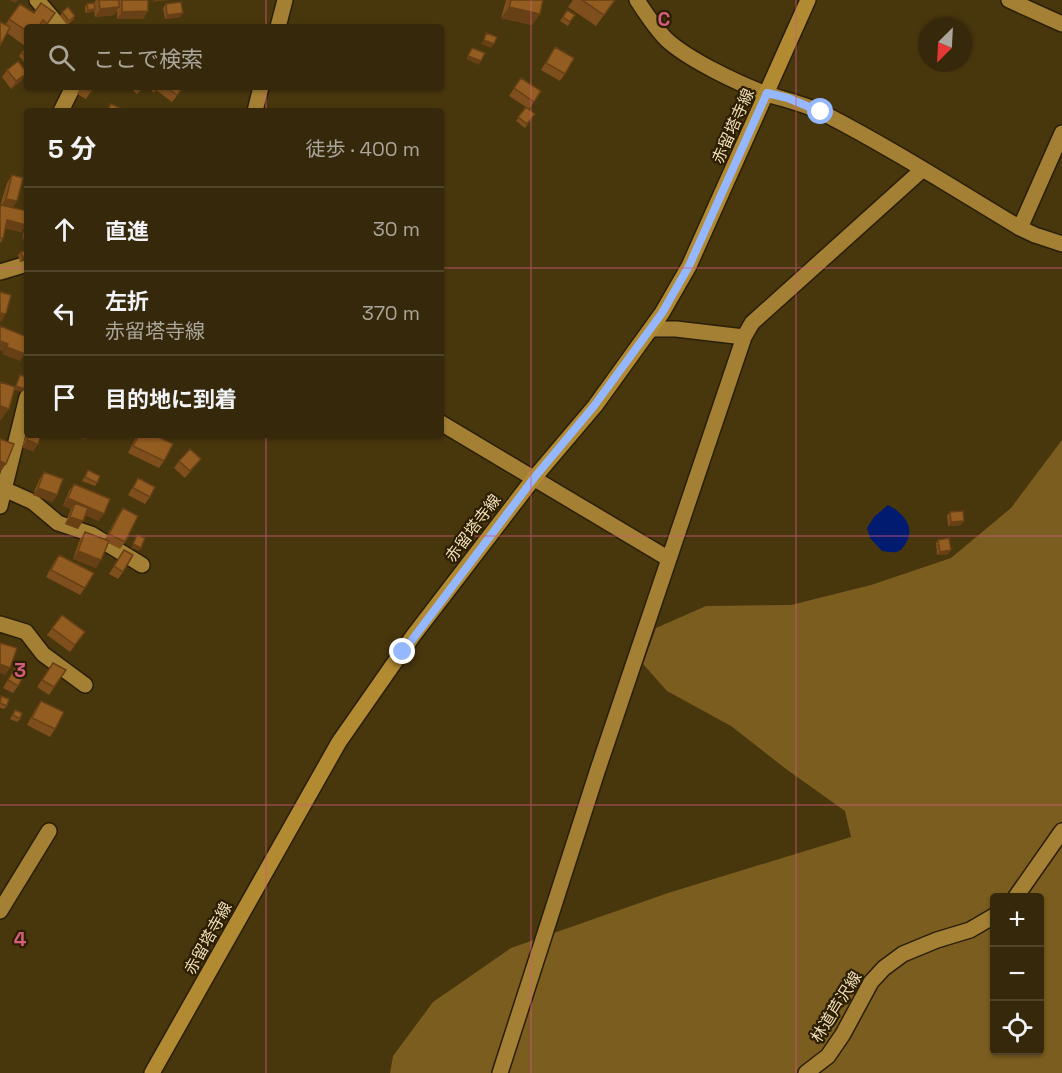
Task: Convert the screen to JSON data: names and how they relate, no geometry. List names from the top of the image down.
{
  "streets": {
    "main road": ["赤留塔寺線"],
    "street": ["林道芦沢線"]
  },
  "north": "bottom left",
  "page": {
    "search": "ここで検索",
    "heading": ["5 分", "徒歩 · 400 m"],
    "list": [
      ["直進", "30 m"],
      ["左折", "赤留塔寺線", "370 m"],
      "目的地に到着"
    ],
    "map_buttons": ["+", "−"]
  },
  "grid": {
    "columns": ["C"],
    "rows": ["3", "4"]
  }
}
